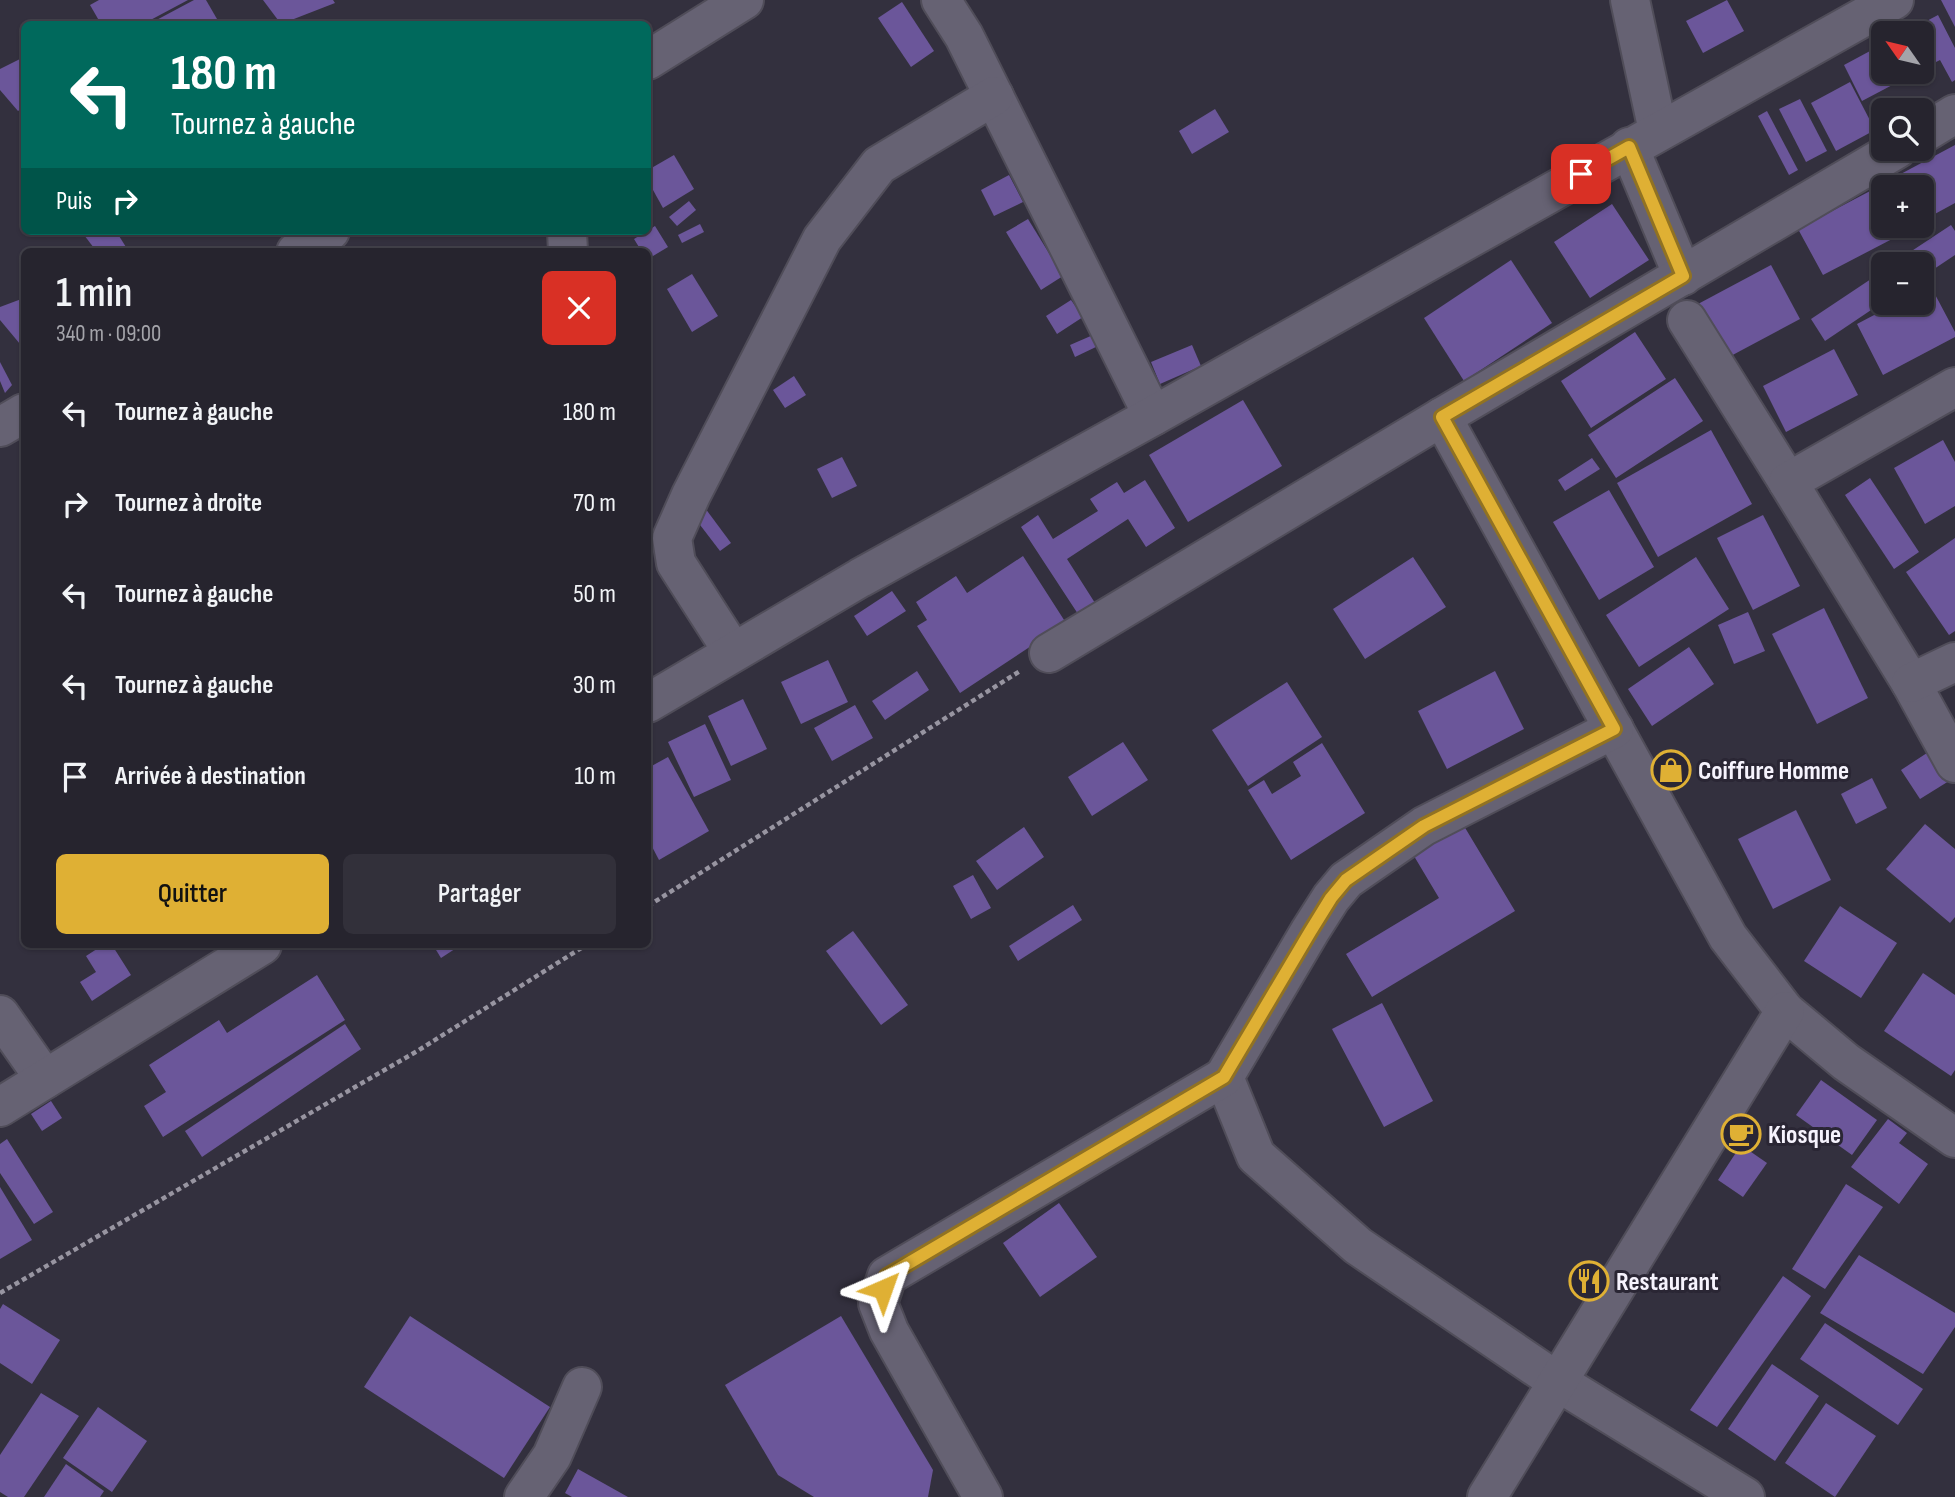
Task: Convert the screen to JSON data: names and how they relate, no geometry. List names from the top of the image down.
{
  "places": {
    "shop": ["Coiffure Homme"],
    "cafe": ["Kiosque"],
    "restaurant": ["Restaurant"]
  },
  "north": "top left",
  "page": {
    "map_buttons": ["+", "−"],
    "turn": ["180 m", "Tournez à gauche"],
    "then": "Puis",
    "heading": ["1 min", "340 m · 09:00"],
    "list": [
      {
        "name": "Tournez à gauche",
        "value": "180 m"
      },
      {
        "name": "Tournez à droite",
        "value": "70 m"
      },
      {
        "name": "Tournez à gauche",
        "value": "50 m"
      },
      {
        "name": "Tournez à gauche",
        "value": "30 m"
      },
      {
        "name": "Arrivée à destination",
        "value": "10 m"
      }
    ],
    "buttons": ["Quitter", "Partager"]
  }
}
